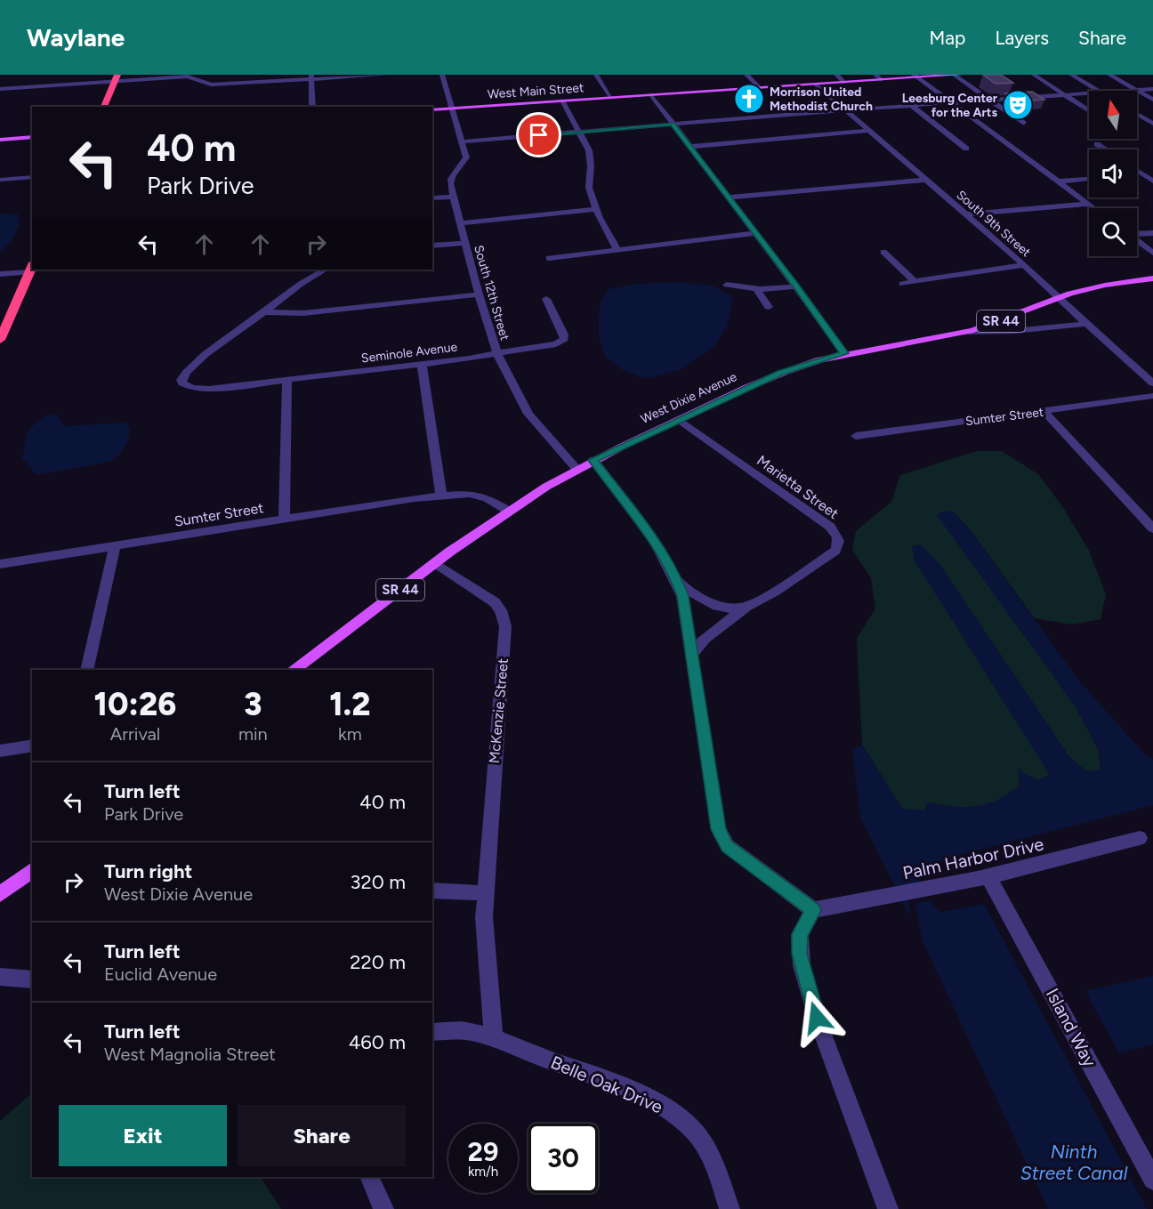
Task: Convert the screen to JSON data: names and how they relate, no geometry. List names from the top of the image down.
{
  "streets": {
    "main road": ["West Main Street", "SR 44", "West Dixie Avenue"],
    "street": [
      "South 9th Street",
      "South 12th Street",
      "Seminole Avenue",
      "Sumter Street",
      "Marietta Street",
      "McKenzie Street",
      "Palm Harbor Drive",
      "Island Way",
      "Belle Oak Drive"
    ]
  },
  "crossings": [
    ["West Main Street", "South 9th Street"],
    ["West Main Street", "South 12th Street"],
    ["South 9th Street", "West Dixie Avenue"],
    ["South 12th Street", "Seminole Avenue"],
    ["South 12th Street", "West Dixie Avenue"],
    ["West Dixie Avenue", "Sumter Street"],
    ["West Dixie Avenue", "Marietta Street"],
    ["West Dixie Avenue", "McKenzie Street"],
    ["McKenzie Street", "Belle Oak Drive"],
    ["Palm Harbor Drive", "Island Way"]
  ],
  "water": ["Ninth Street Canal"],
  "places": {
    "church": ["Morrison United Methodist Church"],
    "theatre": ["Leesburg Center for the Arts"]
  },
  "north": "top",
  "page": {
    "header": "Waylane",
    "nav": ["Map", "Layers", "Share"],
    "turn": ["40 m", "Park Drive"],
    "eta": [
      "10:26",
      "Arrival",
      "3",
      "min",
      "1.2",
      "km"
    ],
    "list": [
      {
        "name": "Turn left",
        "note": "Park Drive",
        "value": "40 m"
      },
      {
        "name": "Turn right",
        "note": "West Dixie Avenue",
        "value": "320 m"
      },
      {
        "name": "Turn left",
        "note": "Euclid Avenue",
        "value": "220 m"
      },
      {
        "name": "Turn left",
        "note": "West Magnolia Street",
        "value": "460 m"
      }
    ],
    "buttons": ["Exit", "Share"],
    "speed": "29 km/h",
    "limit": "30"
  }
}
